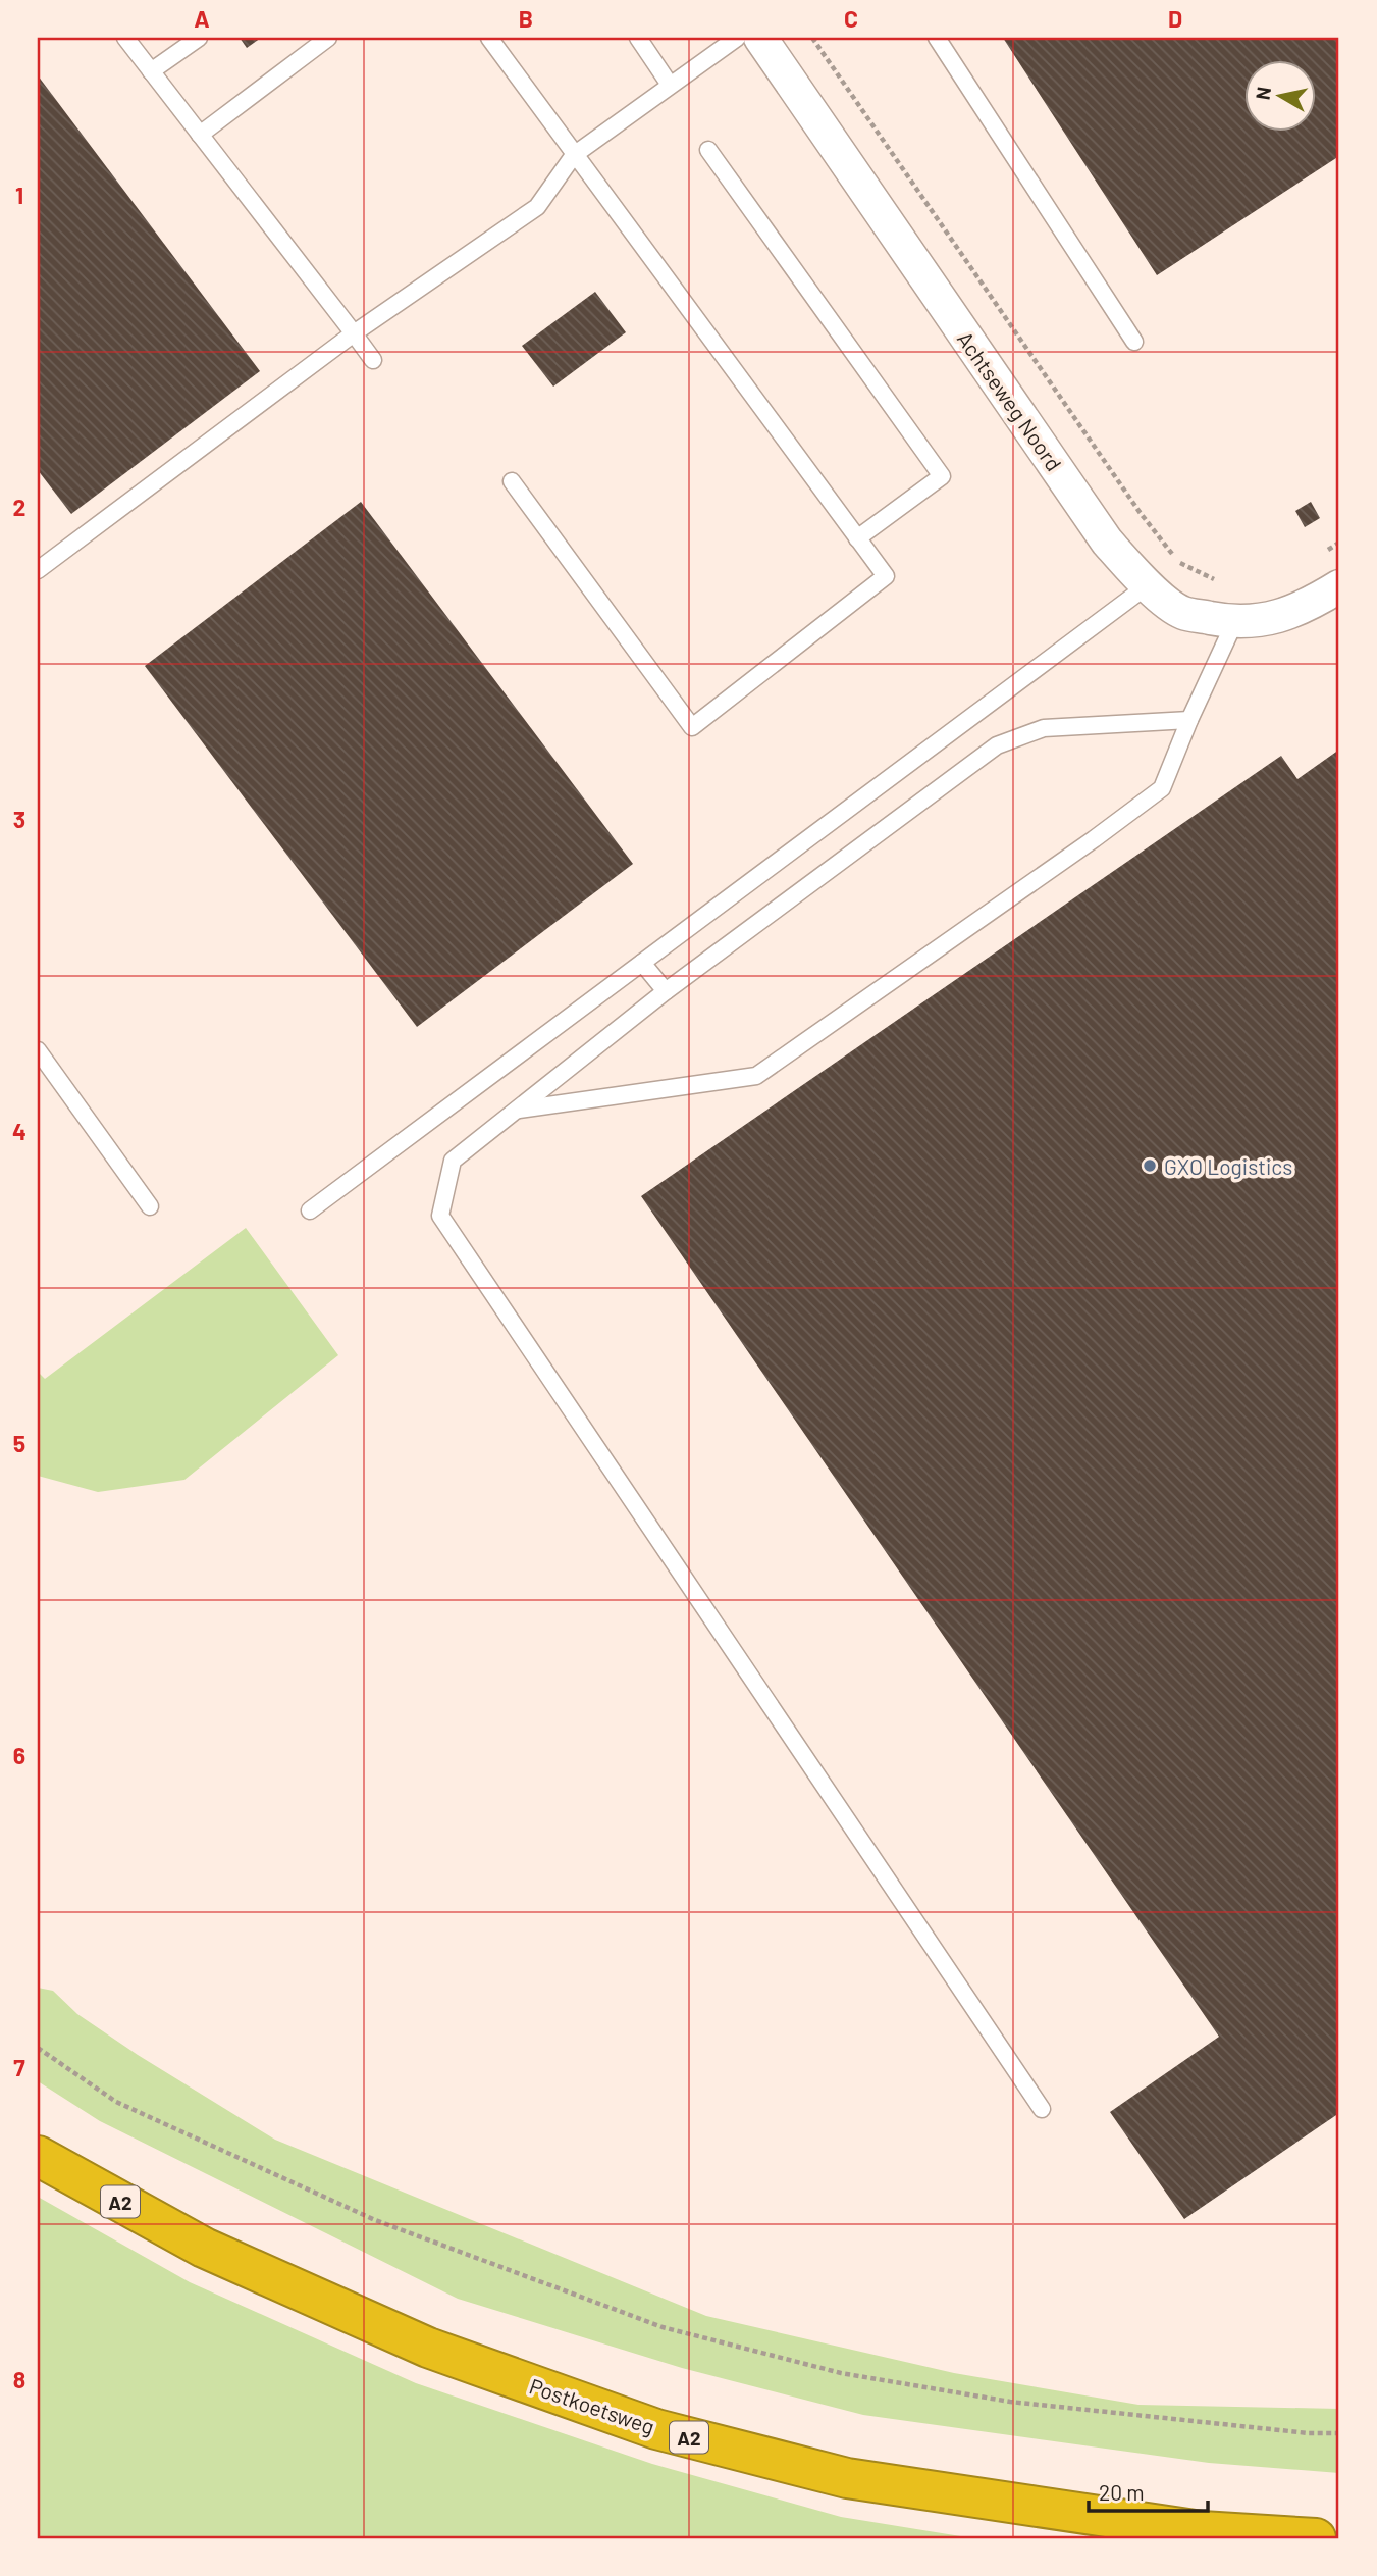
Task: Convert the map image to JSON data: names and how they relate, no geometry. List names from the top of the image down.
{
  "streets": {
    "highway": ["A2", "Postkoetsweg"],
    "street": ["Achtseweg Noord"]
  },
  "places": ["GXO Logistics"],
  "scale_bar": "20 m",
  "north": "left",
  "grid": {
    "columns": [
      "A",
      "B",
      "C",
      "D"
    ],
    "rows": [
      "1",
      "2",
      "3",
      "4",
      "5",
      "6",
      "7",
      "8"
    ]
  }
}
